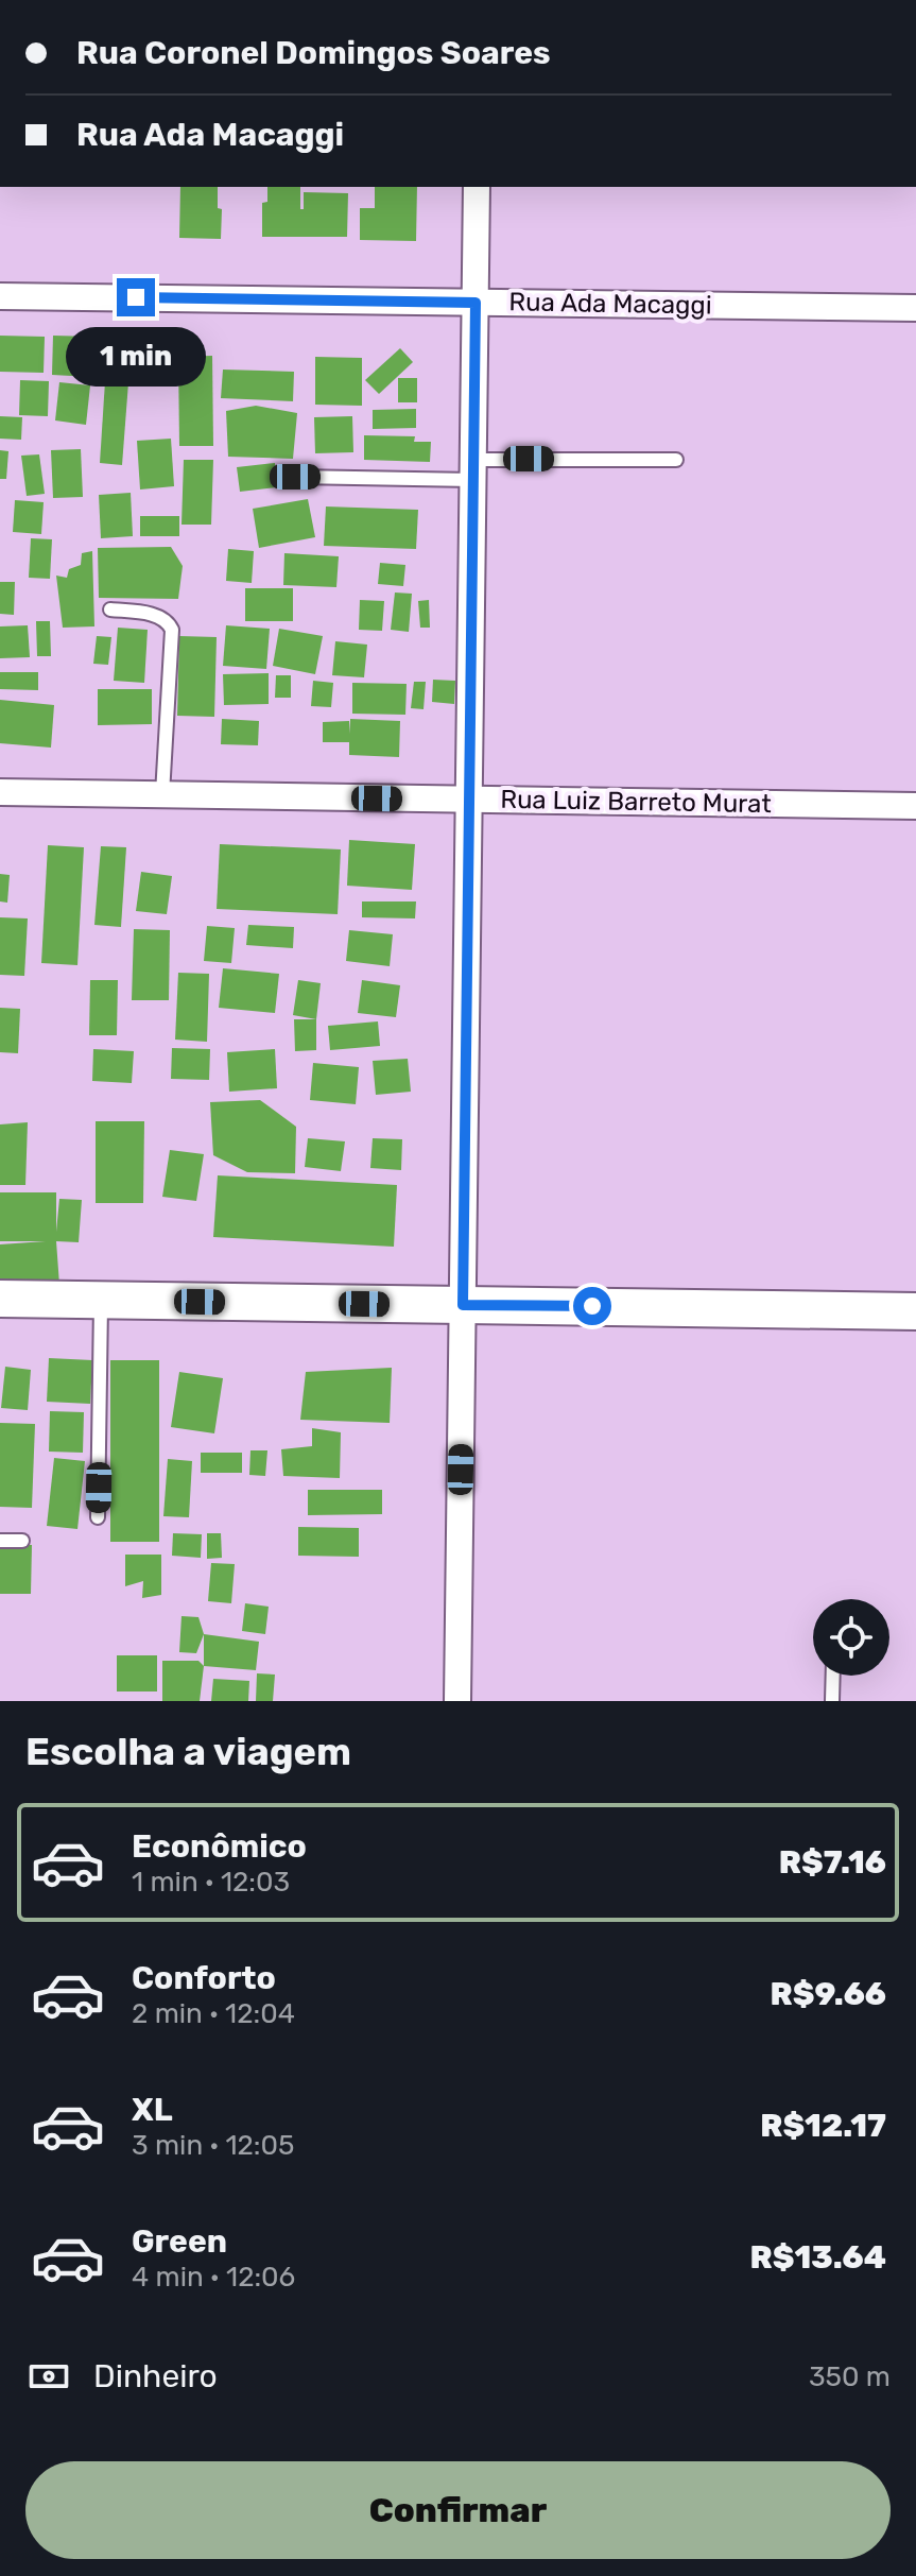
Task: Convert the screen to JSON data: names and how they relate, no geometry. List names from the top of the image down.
{
  "streets": {
    "street": ["Rua Ada Macaggi", "Rua Luiz Barreto Murat"]
  },
  "page": {
    "banner": ["Rua Coronel Domingos Soares", "Rua Ada Macaggi"],
    "bubble": "1 min",
    "heading": "Escolha a viagem",
    "list": [
      {
        "name": "Econômico",
        "note": "1 min · 12:03",
        "value": "R$7.16"
      },
      {
        "name": "Conforto",
        "note": "2 min · 12:04",
        "value": "R$9.66"
      },
      {
        "name": "XL",
        "note": "3 min · 12:05",
        "value": "R$12.17"
      },
      {
        "name": "Green",
        "note": "4 min · 12:06",
        "value": "R$13.64"
      }
    ],
    "pay": ["Dinheiro", "350 m"],
    "buttons": "Confirmar"
  }
}
